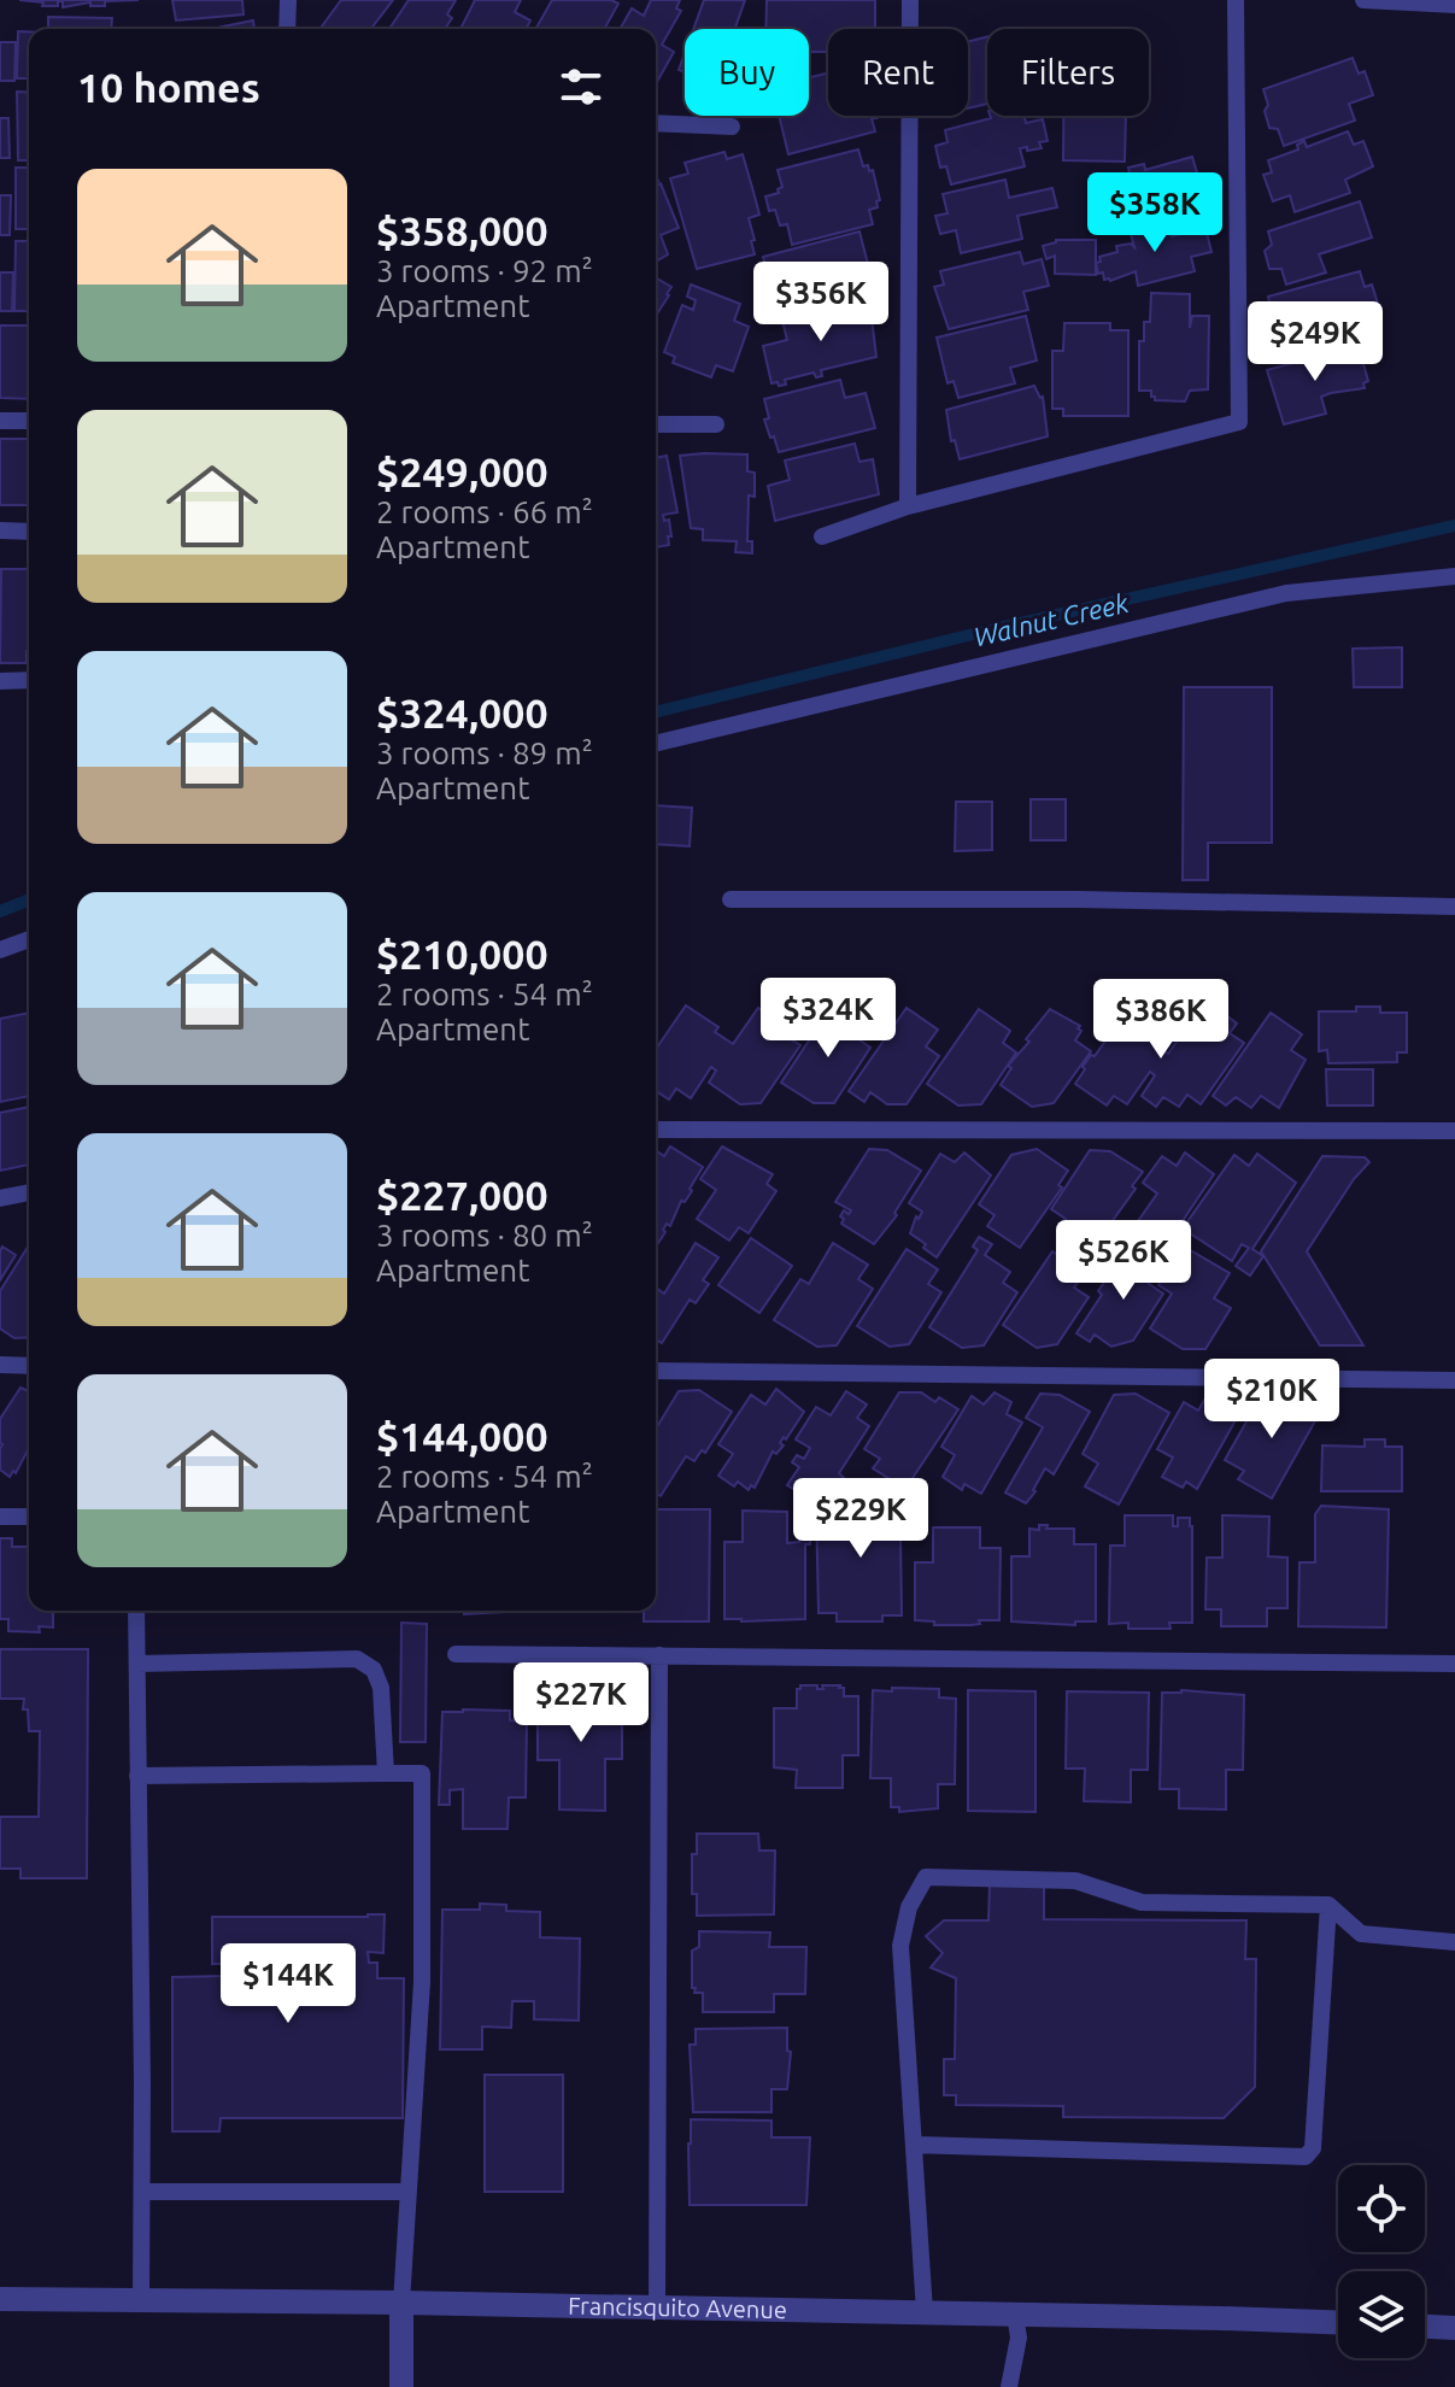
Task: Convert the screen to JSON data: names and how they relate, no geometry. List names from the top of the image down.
{
  "streets": {
    "street": ["Francisquito Avenue"]
  },
  "water": ["Walnut Creek"],
  "page": {
    "chip": ["Buy", "Rent", "Filters"],
    "heading": "10 homes",
    "list": [
      {
        "name": "$358,000",
        "note": "3 rooms · 92 m² · Apartment"
      },
      {
        "name": "$249,000",
        "note": "2 rooms · 66 m² · Apartment"
      },
      {
        "name": "$324,000",
        "note": "3 rooms · 89 m² · Apartment"
      },
      {
        "name": "$210,000",
        "note": "2 rooms · 54 m² · Apartment"
      },
      {
        "name": "$227,000",
        "note": "3 rooms · 80 m² · Apartment"
      },
      {
        "name": "$144,000",
        "note": "2 rooms · 54 m² · Apartment"
      }
    ],
    "price": [
      "$358K",
      "$356K",
      "$249K",
      "$324K",
      "$386K",
      "$526K",
      "$210K",
      "$229K",
      "$227K",
      "$144K"
    ]
  }
}
